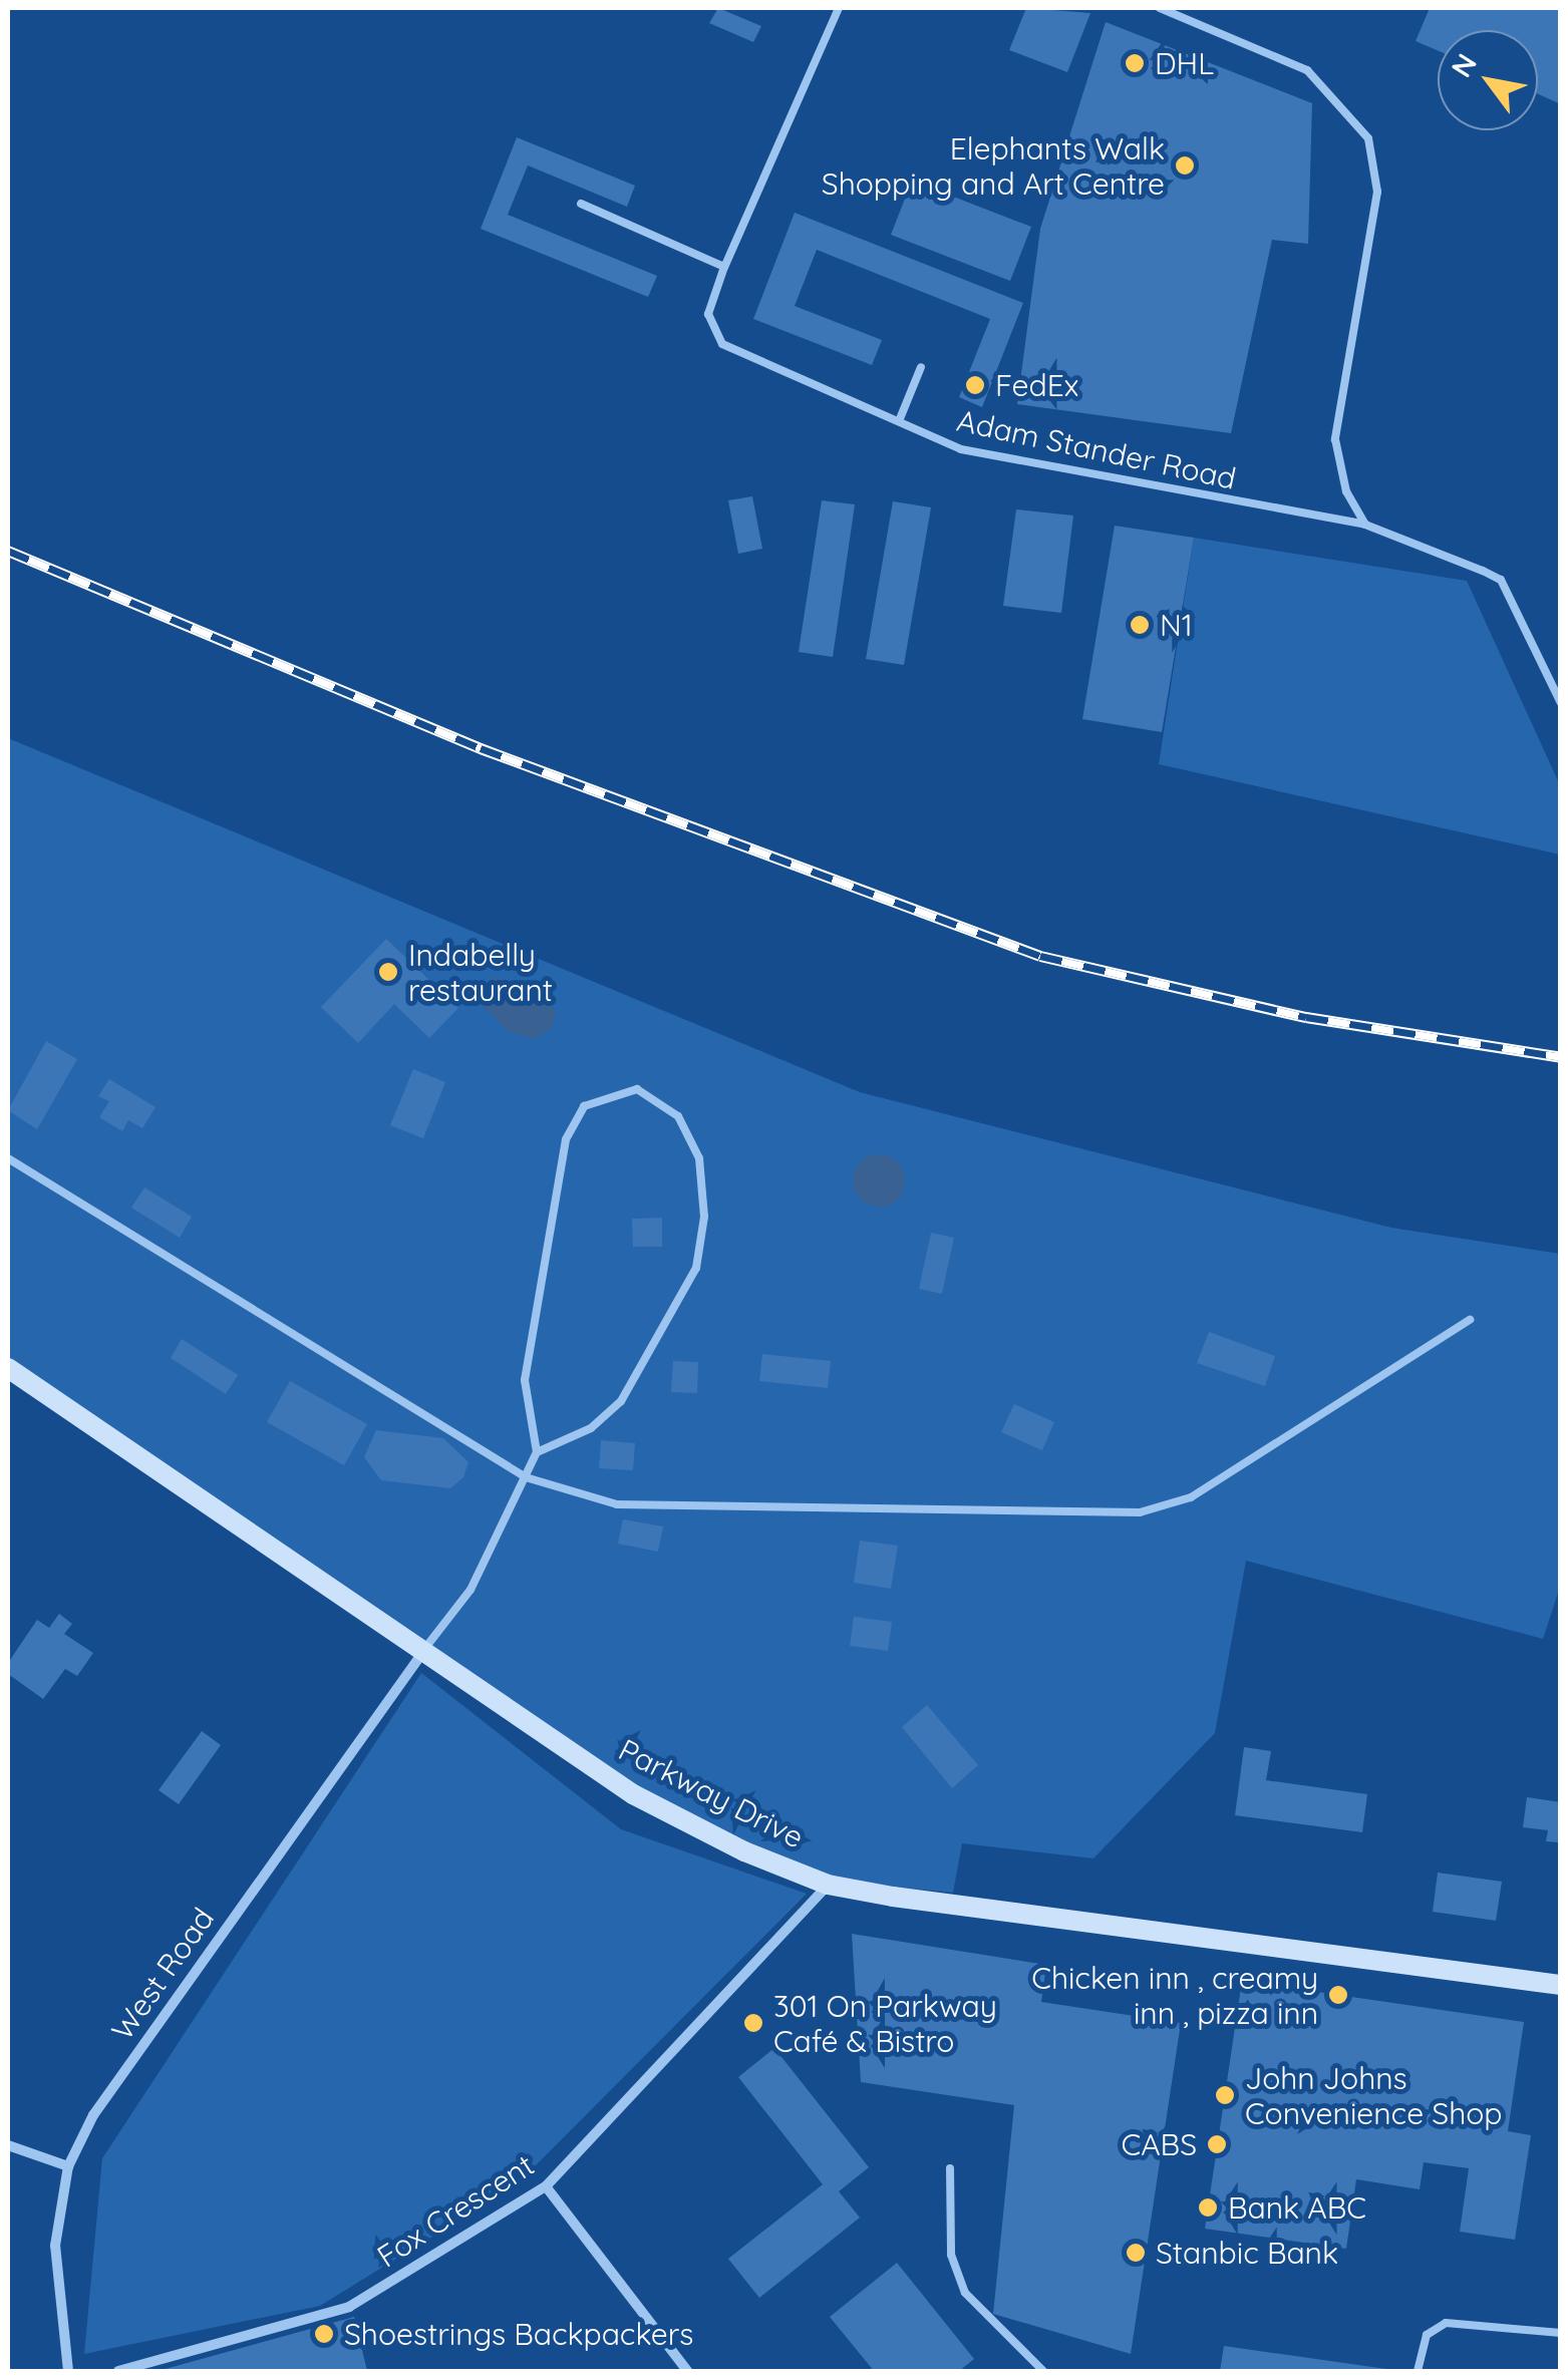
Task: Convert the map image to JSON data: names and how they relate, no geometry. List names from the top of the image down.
{
  "streets": {
    "street": ["Parkway Drive", "West Road", "Fox Crescent"],
    "lane": ["Adam Stander Road"]
  },
  "crossings": [
    ["Parkway Drive", "West Road"],
    ["Parkway Drive", "Fox Crescent"]
  ],
  "places": [
    "DHL",
    "Elephants Walk Shopping and Art Centre",
    "FedEx",
    "N1",
    "Indabelly restaurant",
    "Chicken inn , creamy inn , pizza inn",
    "301 On Parkway Café & Bistro",
    "John Johns Convenience Shop",
    "CABS",
    "Bank ABC",
    "Stanbic Bank",
    "Shoestrings Backpackers"
  ],
  "north": "top left"
}
